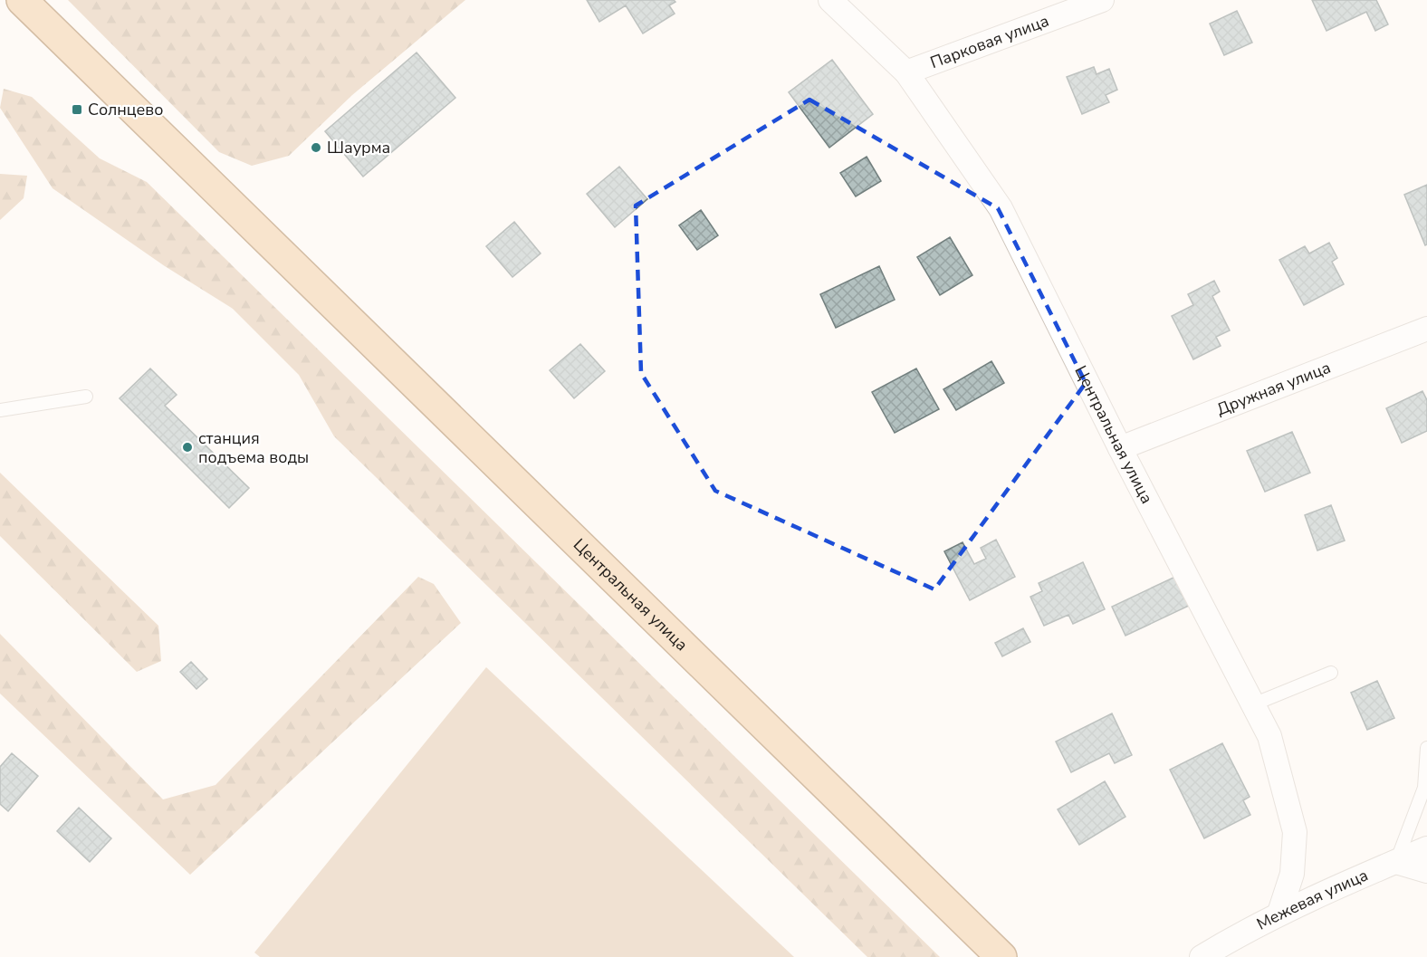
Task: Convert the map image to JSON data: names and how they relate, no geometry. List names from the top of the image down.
{
  "streets": {
    "main road": ["Центральная улица"],
    "street": ["Парковая улица", "Дружная улица", "Межевая улица"]
  },
  "crossings": [
    ["Парковая улица", "Центральная улица"],
    ["Дружная улица", "Центральная улица"],
    ["Центральная улица", "Межевая улица"]
  ],
  "places": {
    "transit": ["Солнцево"],
    "other": ["Шаурма", "станция подъема воды"]
  }
}
